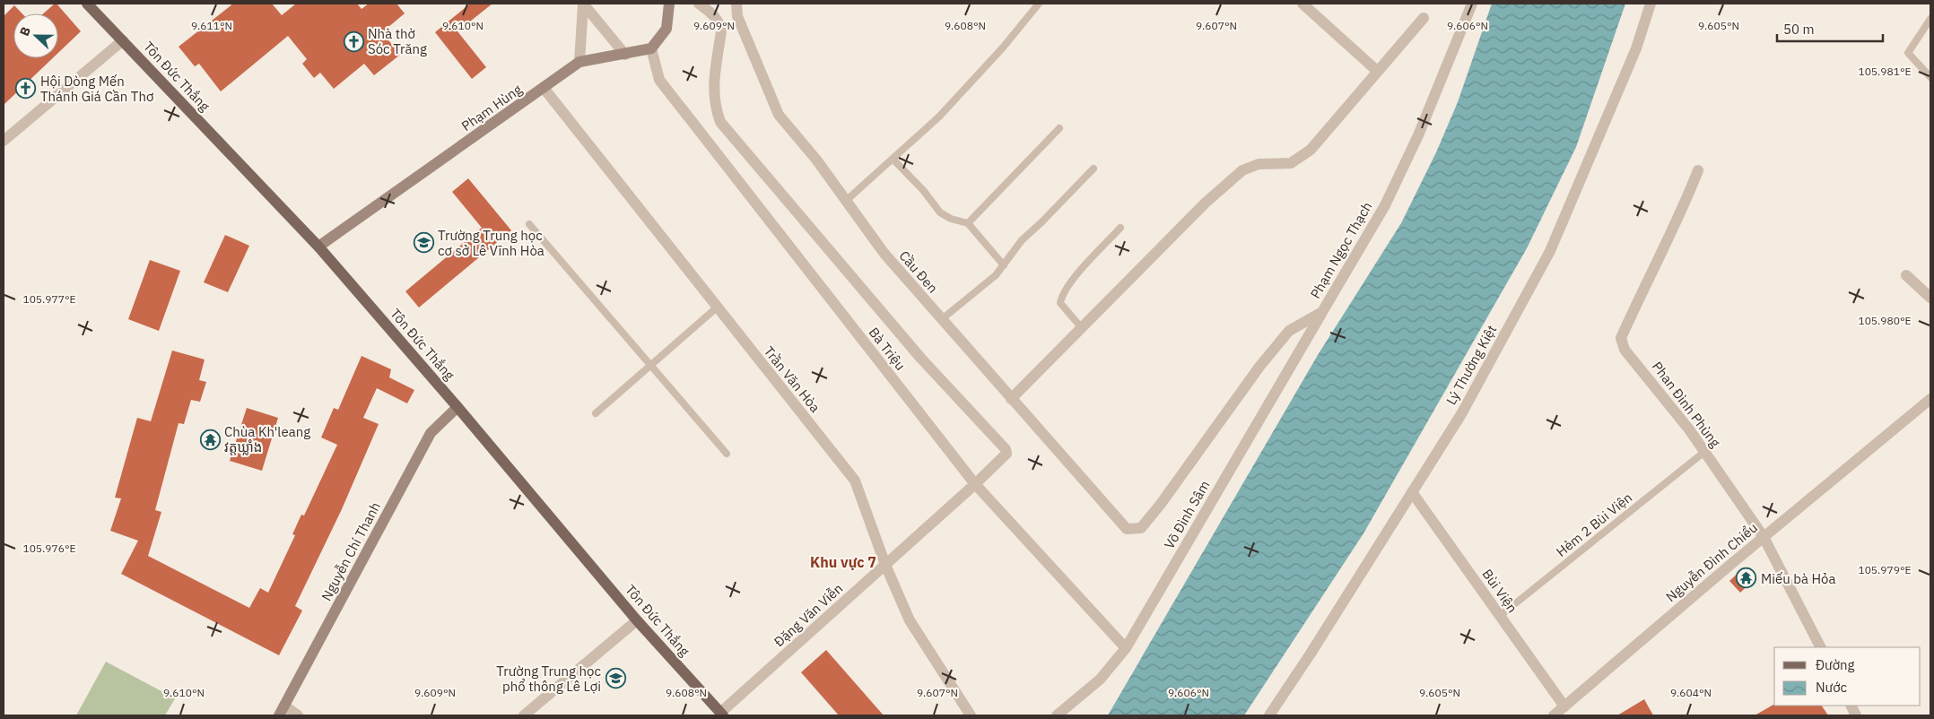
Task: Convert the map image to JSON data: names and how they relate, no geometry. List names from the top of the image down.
{
  "streets": {
    "main road": ["Tôn Đức Thắng", "Phạm Hùng", "Nguyễn Chí Thanh"],
    "street": [
      "Phạm Ngọc Thạch",
      "Cầu Đen",
      "Bà Triệu",
      "Lý Thường Kiệt",
      "Trần Văn Hòa",
      "Phan Đình Phùng",
      "Võ Đình Sâm",
      "Nguyễn Đình Chiểu",
      "Bùi Viện",
      "Đặng Văn Viễn"
    ],
    "lane": ["Hẻm 2 Bùi Viện"]
  },
  "crossings": [
    ["Tôn Đức Thắng", "Phạm Hùng"],
    ["Tôn Đức Thắng", "Nguyễn Chí Thanh"],
    ["Tôn Đức Thắng", "Đặng Văn Viễn"],
    ["Phạm Hùng", "Bà Triệu"],
    ["Phạm Hùng", "Trần Văn Hòa"],
    ["Phạm Ngọc Thạch", "Cầu Đen"],
    ["Phạm Ngọc Thạch", "Võ Đình Sâm"],
    ["Bà Triệu", "Võ Đình Sâm"],
    ["Bà Triệu", "Đặng Văn Viễn"],
    ["Lý Thường Kiệt", "Bùi Viện"],
    ["Trần Văn Hòa", "Đặng Văn Viễn"],
    ["Phan Đình Phùng", "Hẻm 2 Bùi Viện"],
    ["Phan Đình Phùng", "Nguyễn Đình Chiểu"],
    ["Hẻm 2 Bùi Viện", "Bùi Viện"],
    ["Nguyễn Đình Chiểu", "Bùi Viện"]
  ],
  "districts": ["Khu vực 7"],
  "places": {
    "church": ["Nhà thờ Sóc Trăng", "Hội Dòng Mến Thánh Giá Cần Thơ"],
    "school or university": ["Trường Trung học cơ sở Lê Vĩnh Hòa", "Trường Trung học phổ thông Lê Lợi"],
    "temple": ["Chùa Kh'leang វត្តឃ្លាំង", "Miếu bà Hỏa"]
  },
  "legend": ["Đường", "Nước"],
  "scale_bar": "50 m",
  "north": "left",
  "coordinates": [
    "9.611°N",
    "9.610°N",
    "9.609°N",
    "9.608°N",
    "9.607°N",
    "9.606°N",
    "9.605°N",
    "105.981°E",
    "105.977°E",
    "105.980°E",
    "105.976°E",
    "105.979°E",
    "9.604°N"
  ]
}
